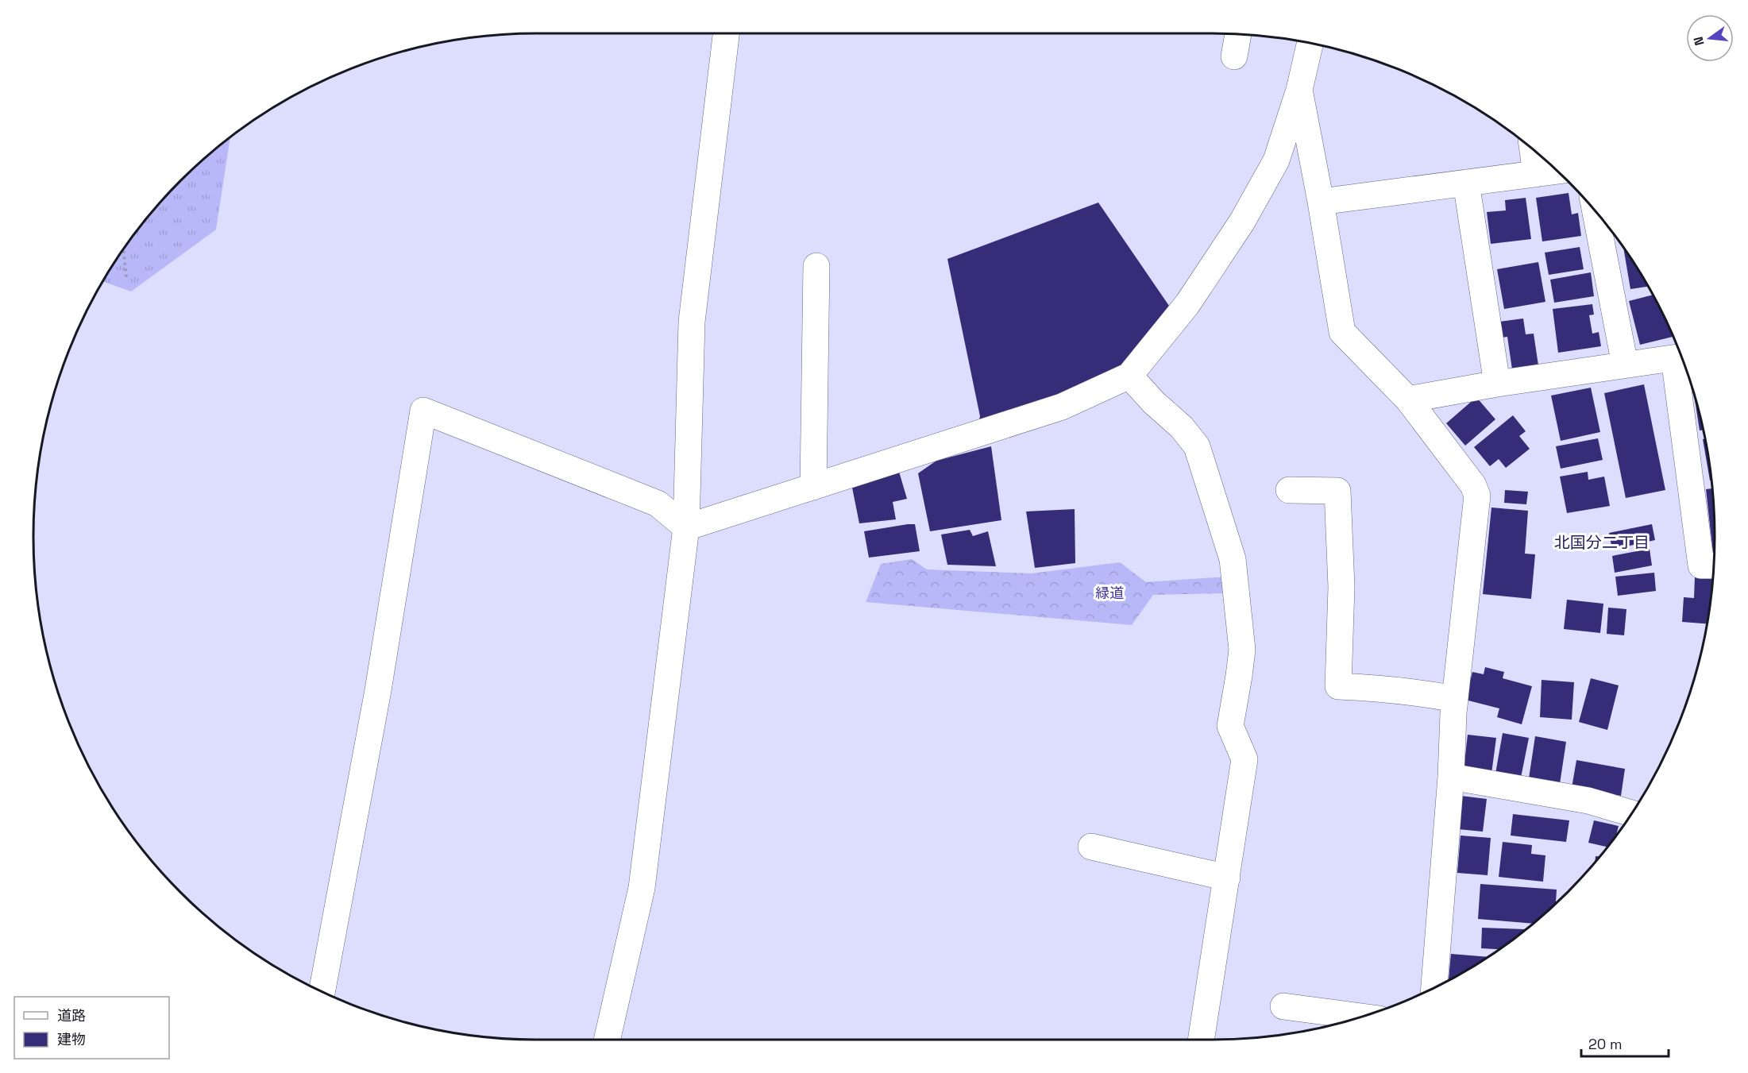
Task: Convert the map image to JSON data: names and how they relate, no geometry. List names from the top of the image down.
{
  "districts": ["北国分二丁目"],
  "parks": ["緑道"],
  "legend": ["道路", "建物"],
  "scale_bar": "20 m",
  "north": "left"
}
